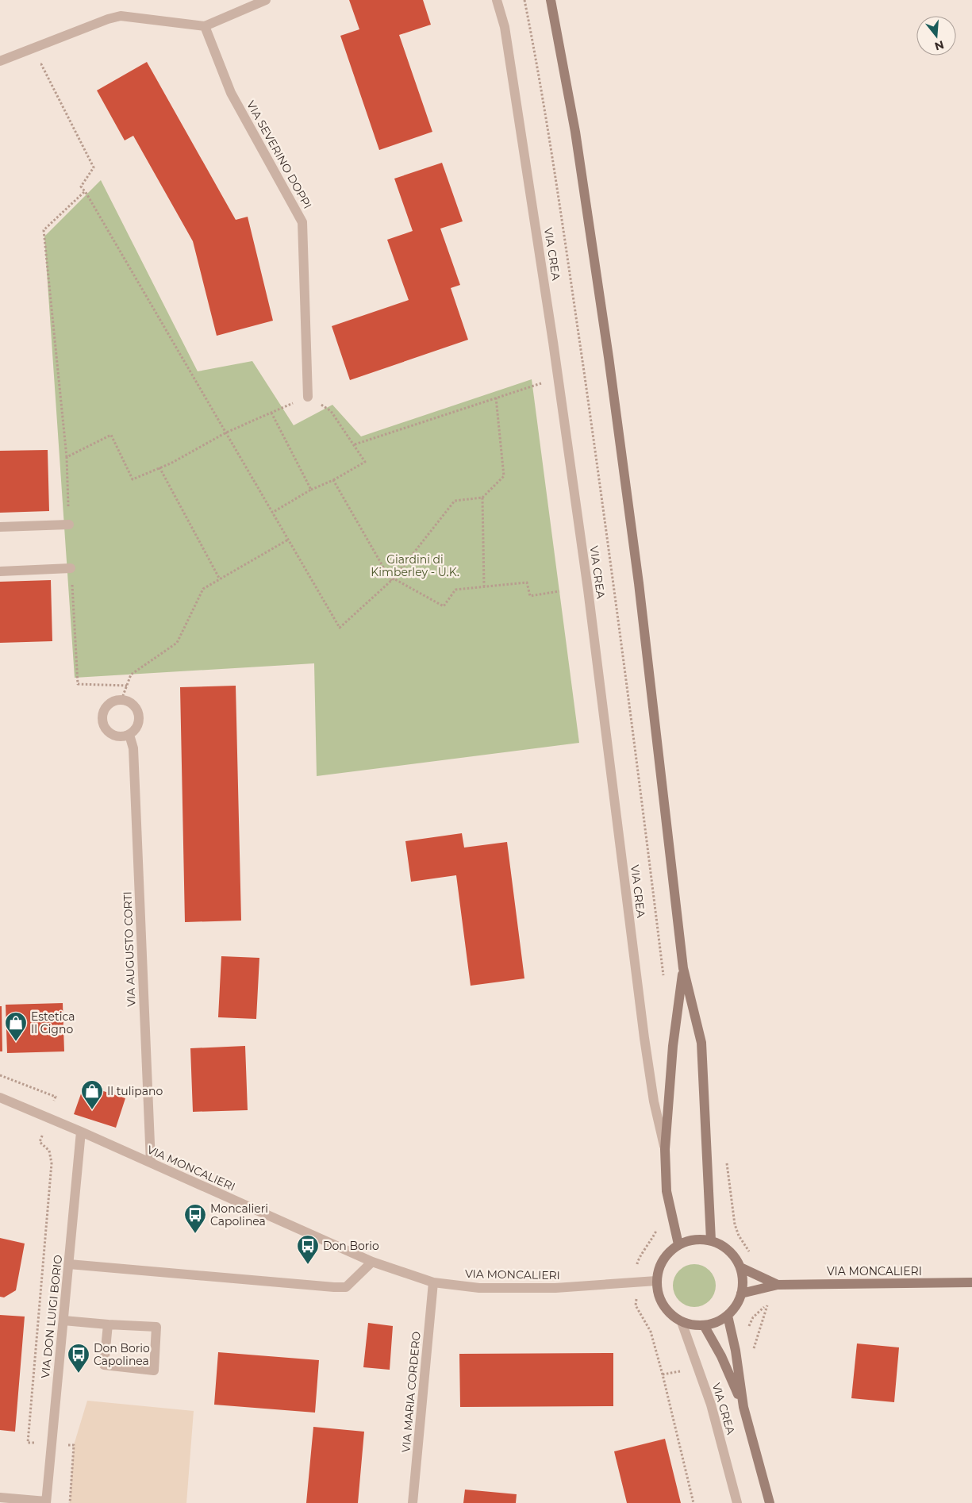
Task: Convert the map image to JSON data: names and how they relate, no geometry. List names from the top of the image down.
{
  "streets": {
    "street": [
      "VIA SEVERINO DOPPI",
      "VIA CREA",
      "VIA AUGUSTO CORTI",
      "VIA MONCALIERI",
      "VIA DON LUIGI BORIO",
      "VIA MARIA CORDERO"
    ]
  },
  "crossings": [
    ["VIA CREA", "VIA MONCALIERI"],
    ["VIA AUGUSTO CORTI", "VIA MONCALIERI"],
    ["VIA MONCALIERI", "VIA DON LUIGI BORIO"],
    ["VIA MONCALIERI", "VIA MARIA CORDERO"]
  ],
  "parks": ["Giardini di Kimberley - U.K."],
  "places": {
    "shop": ["Estetica Il Cigno", "Il tulipano"],
    "bus stop": ["Moncalieri Capolinea", "Don Borio", "Don Borio Capolinea"]
  },
  "north": "bottom"
}
